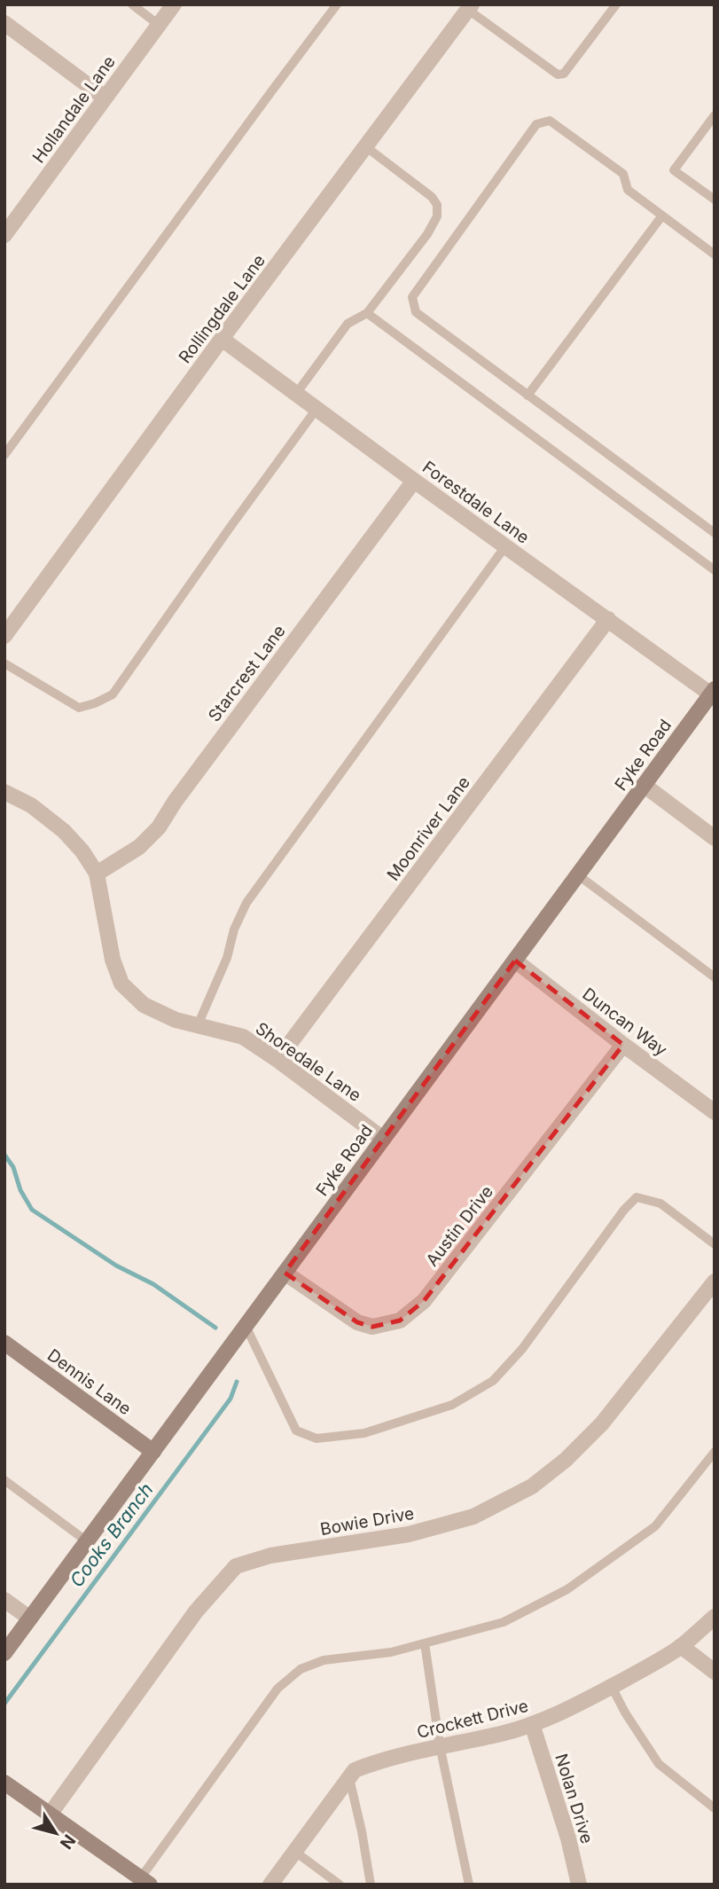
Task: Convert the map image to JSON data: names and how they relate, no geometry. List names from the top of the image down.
{
  "streets": {
    "street": [
      "Hollandale Lane",
      "Rollingdale Lane",
      "Forestdale Lane",
      "Starcrest Lane",
      "Fyke Road",
      "Moonriver Lane",
      "Duncan Way",
      "Shoredale Lane",
      "Austin Drive",
      "Dennis Lane",
      "Bowie Drive",
      "Crockett Drive",
      "Nolan Drive"
    ]
  },
  "crossings": [
    ["Rollingdale Lane", "Forestdale Lane"],
    ["Forestdale Lane", "Starcrest Lane"],
    ["Forestdale Lane", "Fyke Road"],
    ["Forestdale Lane", "Moonriver Lane"],
    ["Starcrest Lane", "Shoredale Lane"],
    ["Fyke Road", "Duncan Way"],
    ["Fyke Road", "Shoredale Lane"],
    ["Fyke Road", "Austin Drive"],
    ["Fyke Road", "Dennis Lane"],
    ["Moonriver Lane", "Shoredale Lane"],
    ["Duncan Way", "Austin Drive"],
    ["Crockett Drive", "Nolan Drive"]
  ],
  "water": ["Cooks Branch"],
  "north": "bottom right"
}
